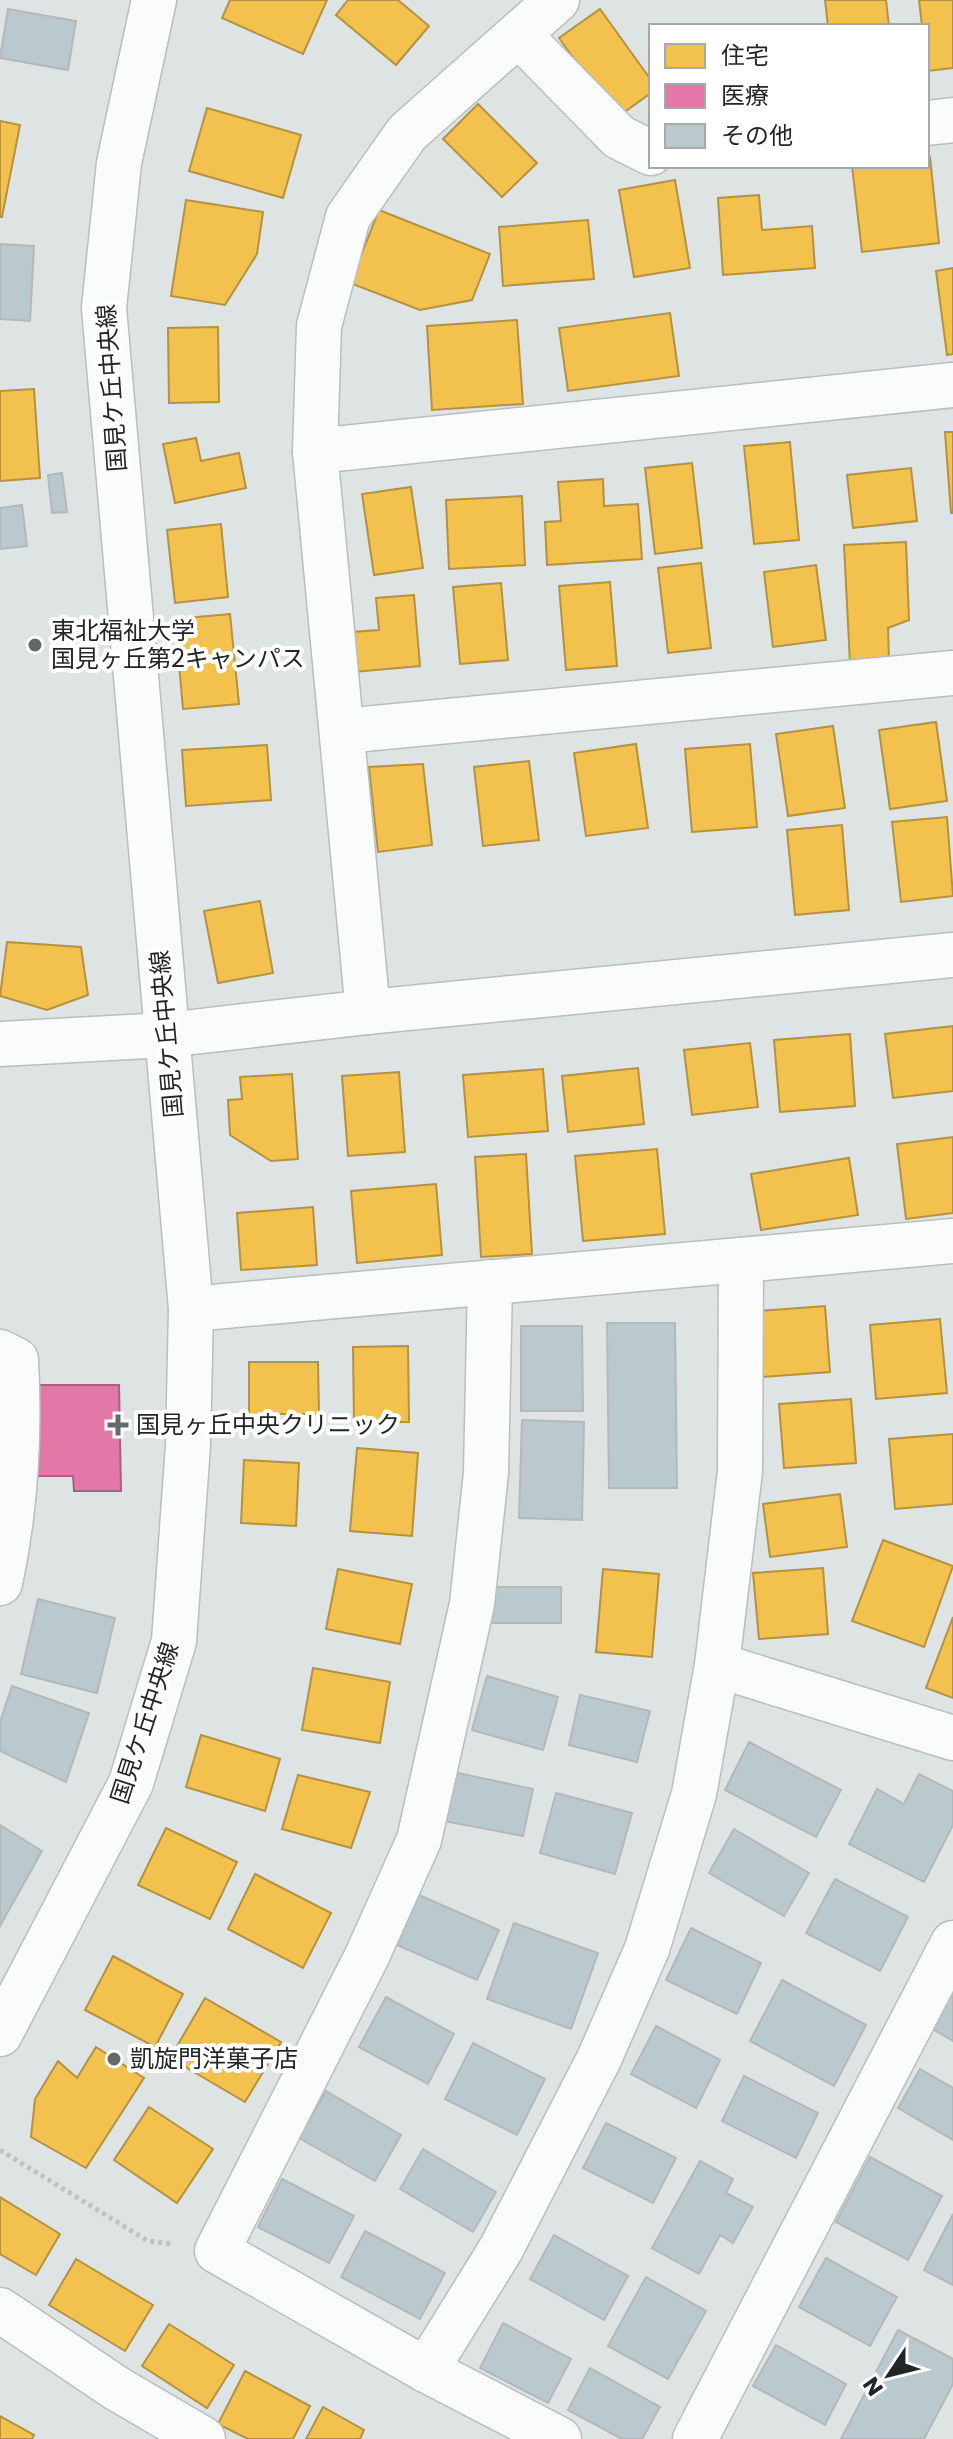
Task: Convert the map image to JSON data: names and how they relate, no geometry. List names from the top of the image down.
{
  "streets": {
    "street": ["国見ケ丘中央線"]
  },
  "places": {
    "other": ["東北福祉大学 国見ヶ丘第2キャンパス", "凱旋門洋菓子店"],
    "health": ["国見ヶ丘中央クリニック"]
  },
  "legend": ["住宅", "医療", "その他"],
  "north": "bottom left"
}
